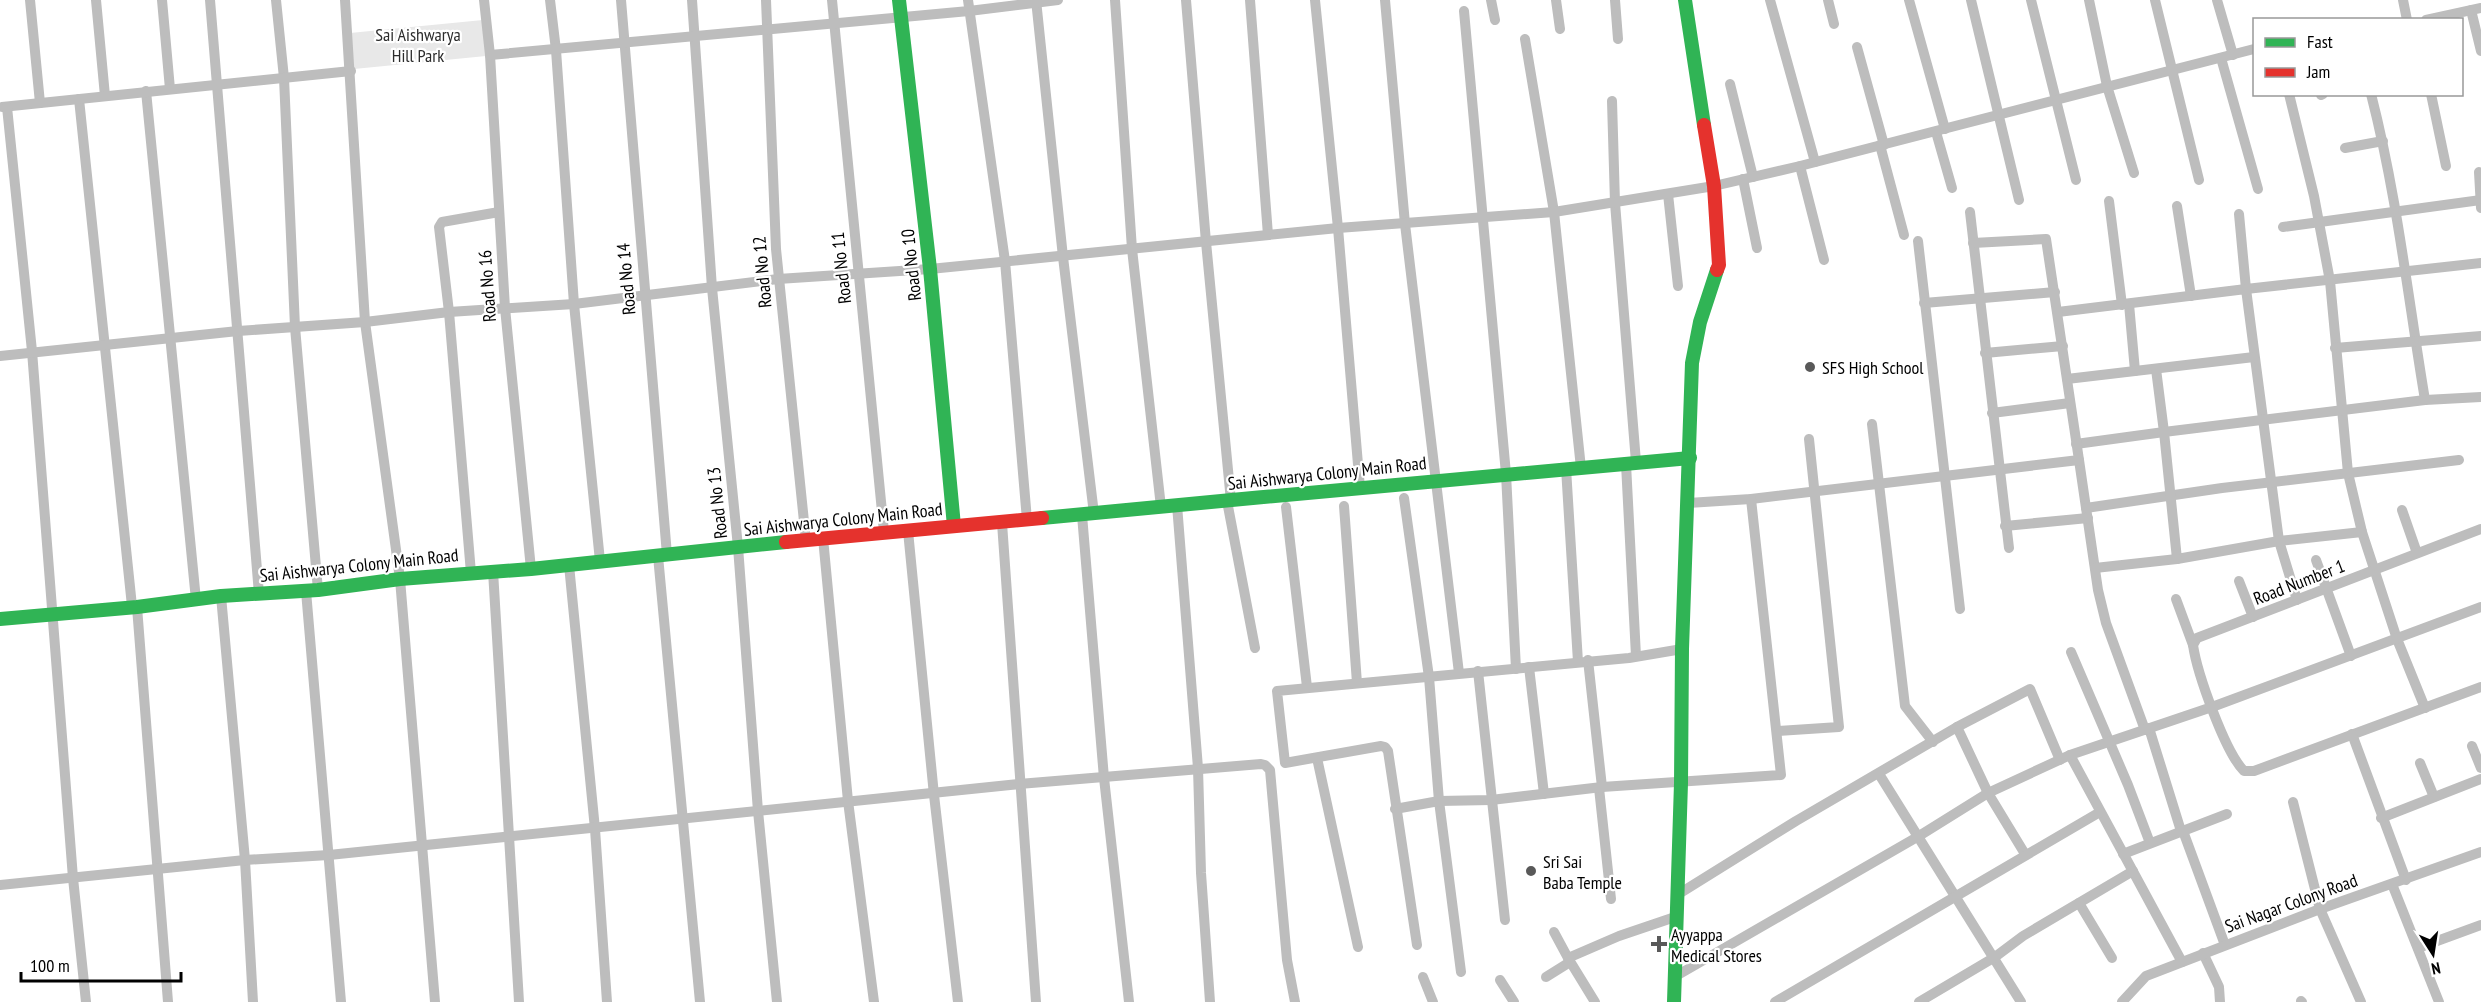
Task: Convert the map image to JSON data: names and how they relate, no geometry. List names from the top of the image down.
{
  "streets": {
    "street": [
      "Road No 10",
      "Road No 11",
      "Road No 12",
      "Road No 14",
      "Road No 16",
      "Sai Aishwarya Colony Main Road",
      "Road No 13",
      "Road Number 1",
      "Sai Nagar Colony Road"
    ]
  },
  "crossings": [
    ["Road No 10", "Sai Aishwarya Colony Main Road"],
    ["Road No 11", "Sai Aishwarya Colony Main Road"],
    ["Road No 12", "Sai Aishwarya Colony Main Road"],
    ["Road No 14", "Sai Aishwarya Colony Main Road"],
    ["Road No 16", "Sai Aishwarya Colony Main Road"],
    ["Sai Aishwarya Colony Main Road", "Road No 13"]
  ],
  "parks": ["Sai Aishwarya Hill Park"],
  "places": {
    "other": ["SFS High School", "Sri Sai Baba Temple"],
    "health": ["Ayyappa Medical Stores"]
  },
  "legend": ["Fast", "Jam"],
  "scale_bar": "100 m",
  "north": "bottom"
}
